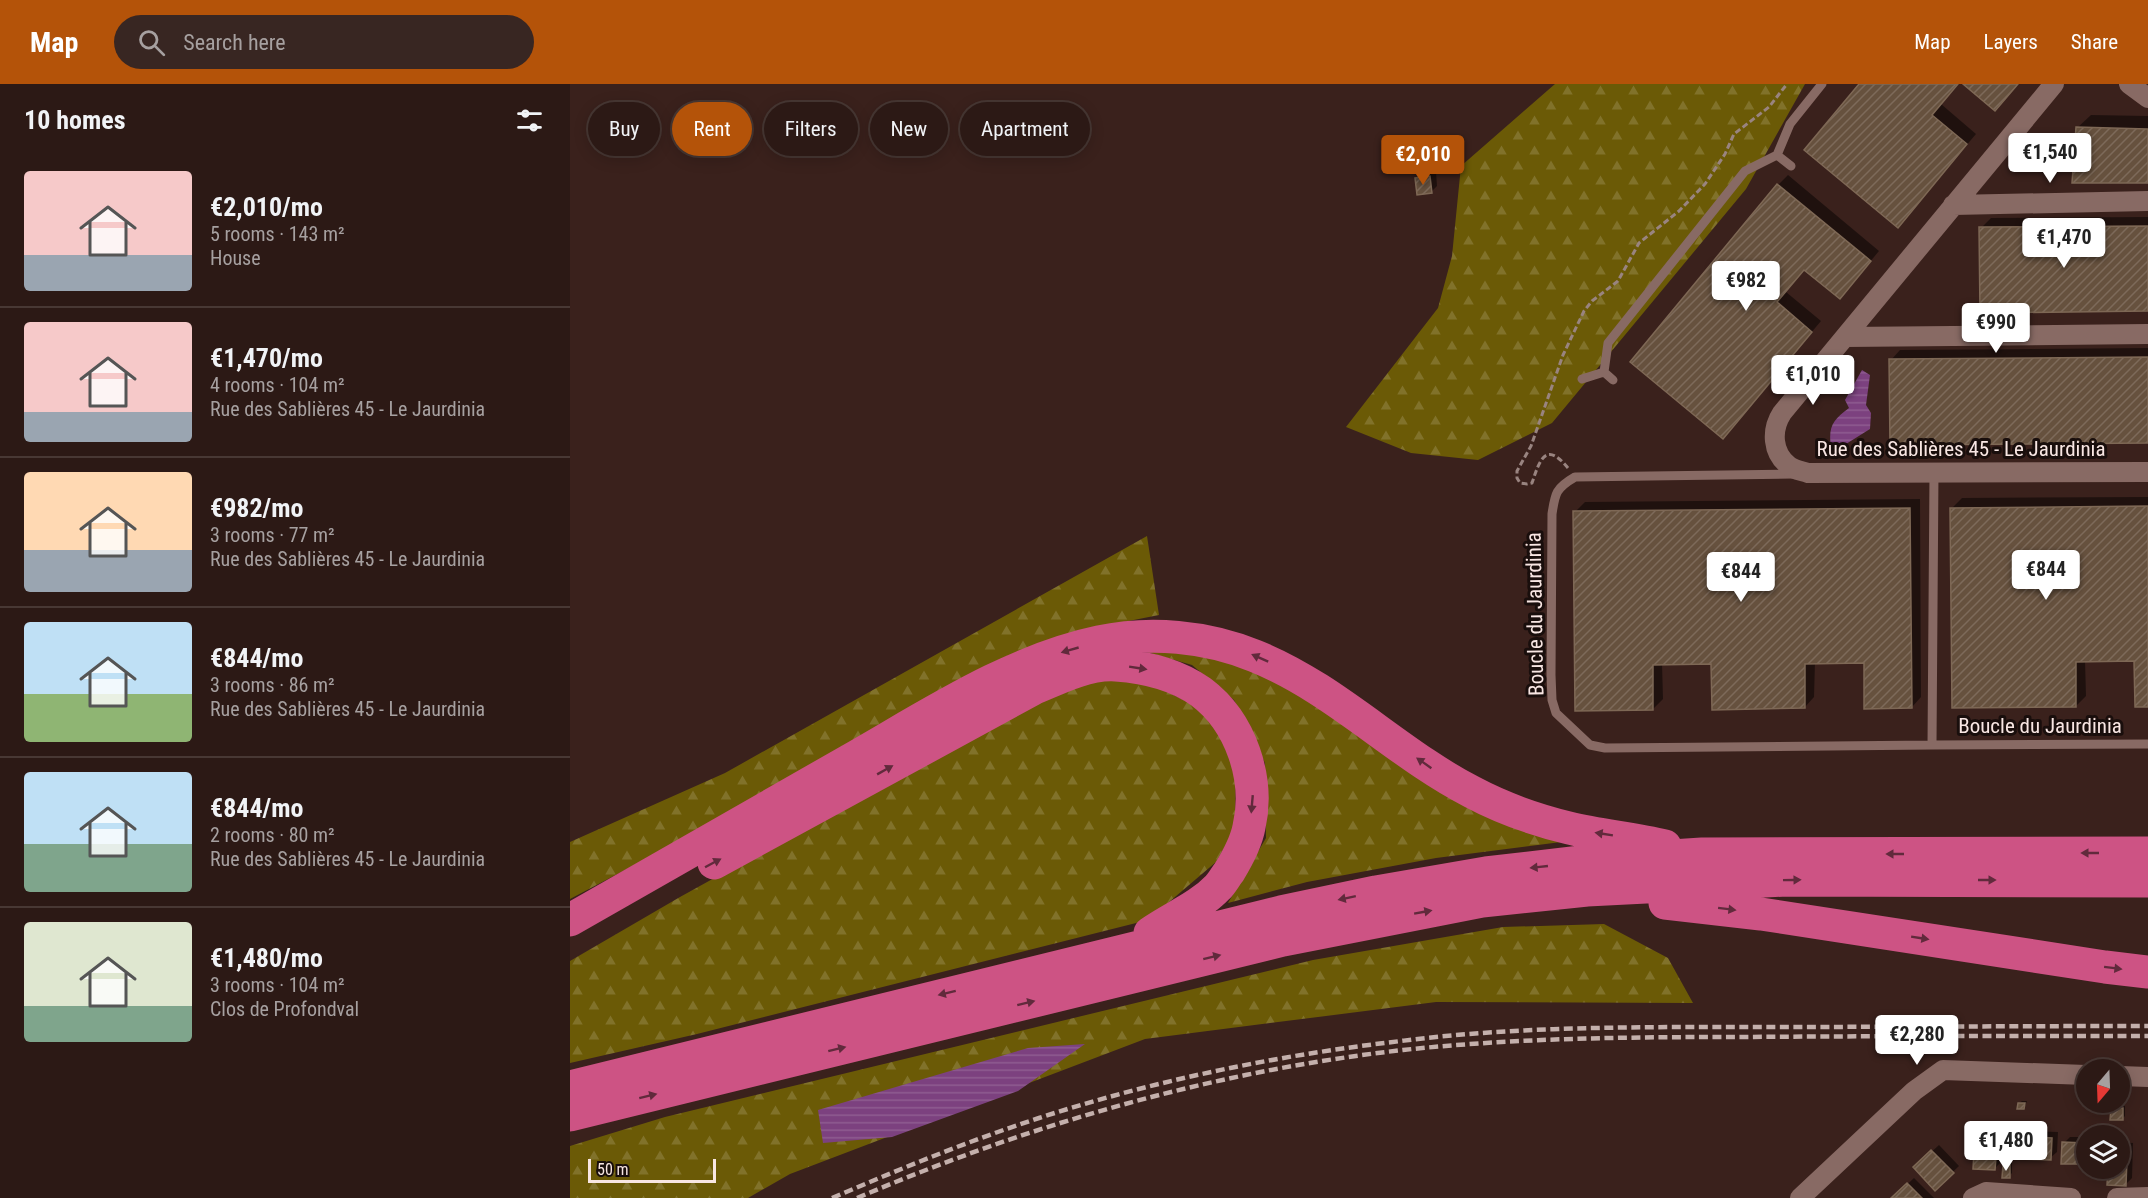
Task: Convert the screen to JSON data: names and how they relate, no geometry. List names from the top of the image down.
{
  "streets": {
    "street": ["Rue des Sablières 45 - Le Jaurdinia"],
    "lane": ["Boucle du Jaurdinia"]
  },
  "crossings": [
    ["Rue des Sablières 45 - Le Jaurdinia", "Boucle du Jaurdinia"]
  ],
  "scale_bar": "50 m",
  "north": "bottom",
  "page": {
    "header": "Map",
    "search": "Search here",
    "nav": ["Map", "Layers", "Share"],
    "heading": "10 homes",
    "chip": [
      "Buy",
      "Rent",
      "Filters",
      "New",
      "Apartment"
    ],
    "price": [
      "€1,540",
      "€2,010",
      "€1,470",
      "€982",
      "€990",
      "€1,010",
      "€844",
      "€844",
      "€2,280",
      "€1,480"
    ],
    "list": [
      {
        "name": "€2,010/mo",
        "note": "5 rooms · 143 m² · House"
      },
      {
        "name": "€1,470/mo",
        "note": "4 rooms · 104 m² · Rue des Sablières 45 - Le Jaurdinia"
      },
      {
        "name": "€982/mo",
        "note": "3 rooms · 77 m² · Rue des Sablières 45 - Le Jaurdinia"
      },
      {
        "name": "€844/mo",
        "note": "3 rooms · 86 m² · Rue des Sablières 45 - Le Jaurdinia"
      },
      {
        "name": "€844/mo",
        "note": "2 rooms · 80 m² · Rue des Sablières 45 - Le Jaurdinia"
      },
      {
        "name": "€1,480/mo",
        "note": "3 rooms · 104 m² · Clos de Profondval"
      }
    ],
    "scale": "50 m"
  }
}
